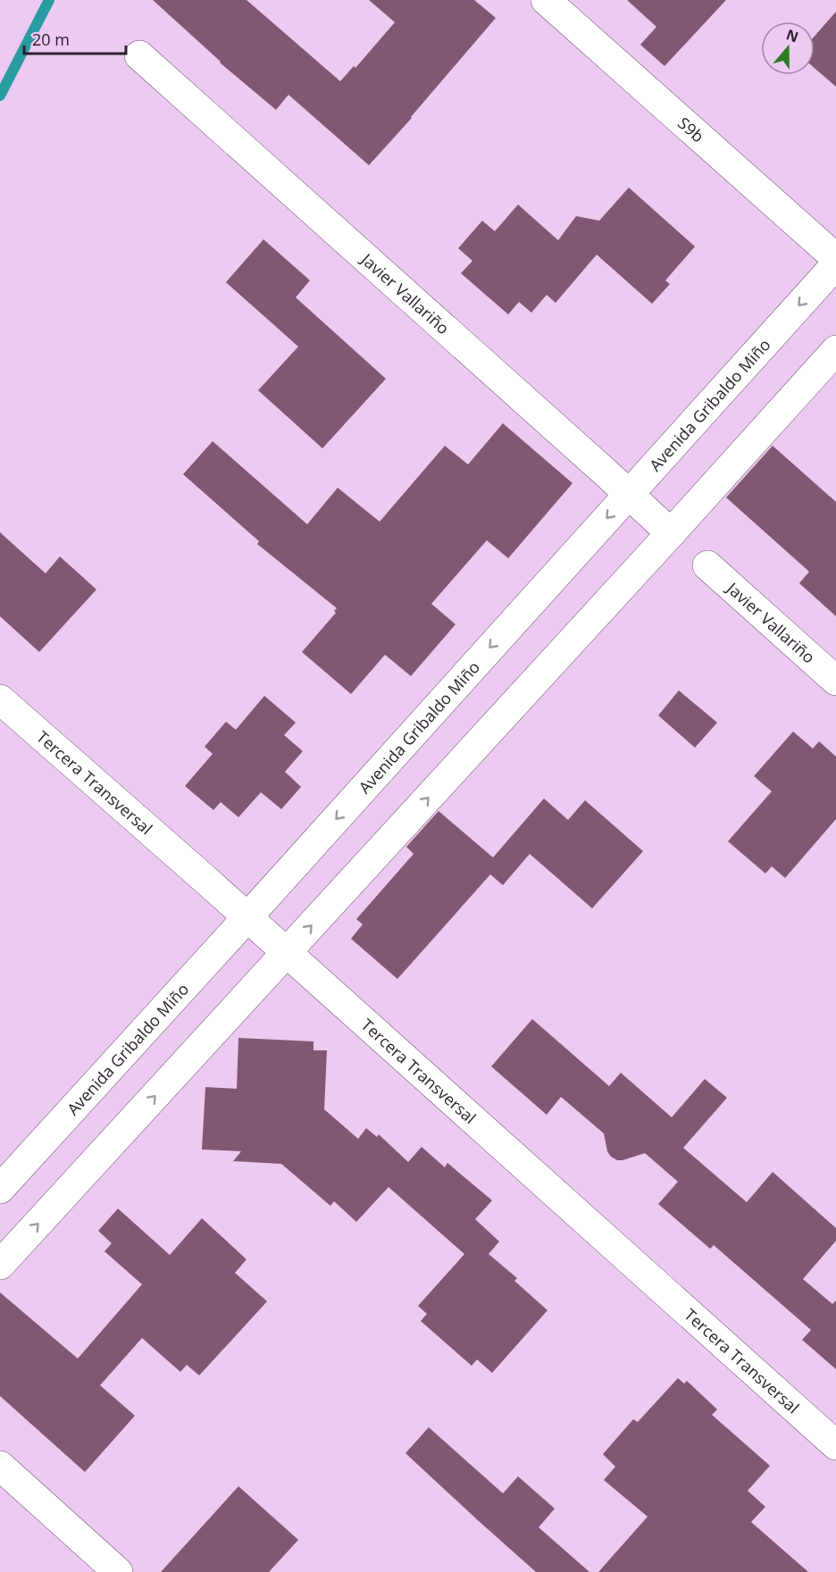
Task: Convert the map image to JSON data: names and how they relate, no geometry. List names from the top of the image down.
{
  "streets": {
    "street": [
      "S9b",
      "Javier Vallariño",
      "Avenida Gribaldo Miño",
      "Tercera Transversal"
    ]
  },
  "crossings": [
    ["Javier Vallariño", "Avenida Gribaldo Miño"],
    ["Avenida Gribaldo Miño", "Tercera Transversal"]
  ],
  "scale_bar": "20 m",
  "north": "top"
}
